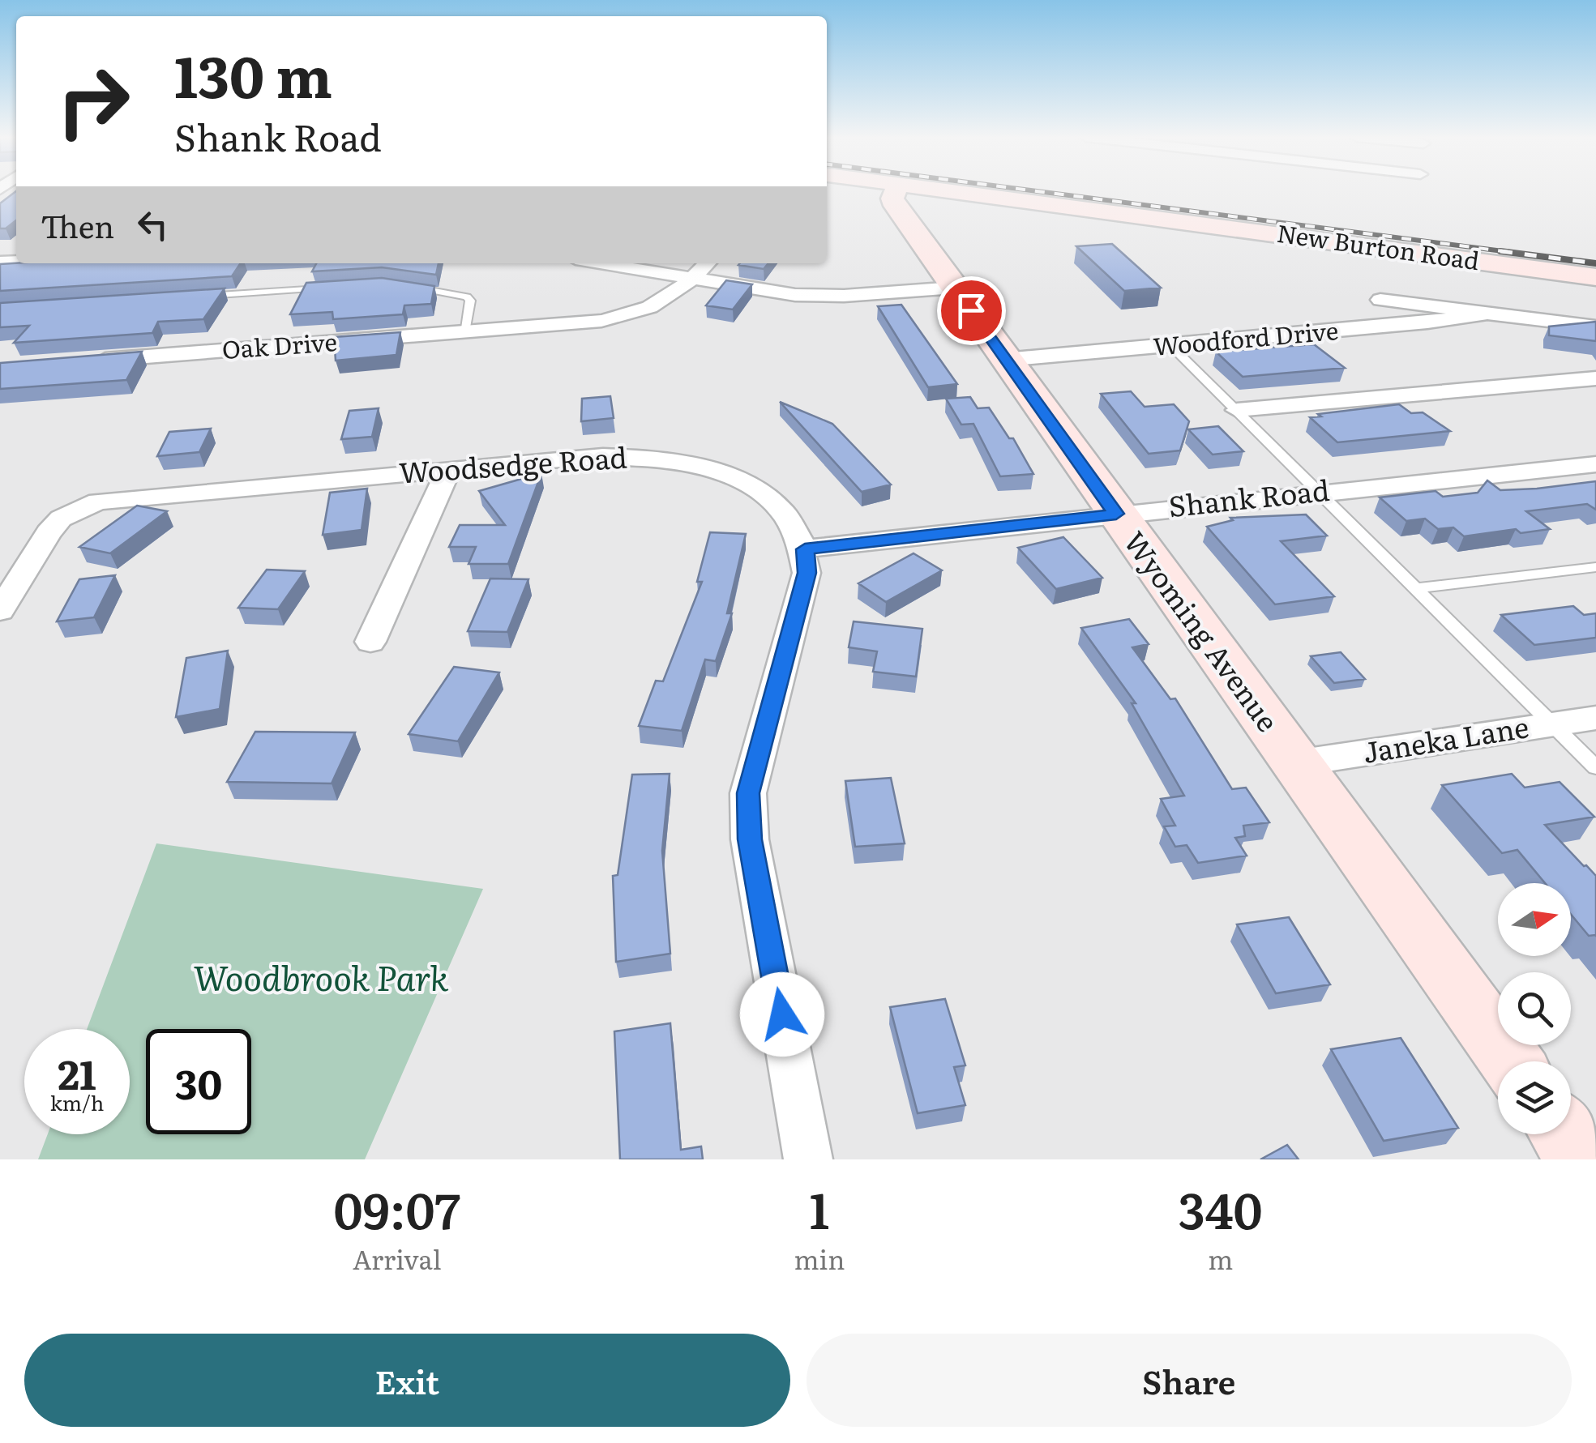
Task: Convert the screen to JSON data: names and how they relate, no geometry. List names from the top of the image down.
{
  "streets": {
    "street": [
      "New Burton Road",
      "Woodford Drive",
      "Oak Drive",
      "Woodsedge Road",
      "Shank Road",
      "Wyoming Avenue",
      "Janeka Lane"
    ]
  },
  "crossings": [
    ["Woodford Drive", "Wyoming Avenue"],
    ["Woodsedge Road", "Shank Road"],
    ["Shank Road", "Wyoming Avenue"],
    ["Wyoming Avenue", "Janeka Lane"]
  ],
  "parks": ["Woodbrook Park"],
  "north": "right",
  "page": {
    "turn": ["130 m", "Shank Road"],
    "then": "Then",
    "speed": "21 km/h",
    "limit": "30",
    "eta": [
      "09:07",
      "Arrival",
      "1",
      "min",
      "340",
      "m"
    ],
    "buttons": ["Exit", "Share"]
  }
}
